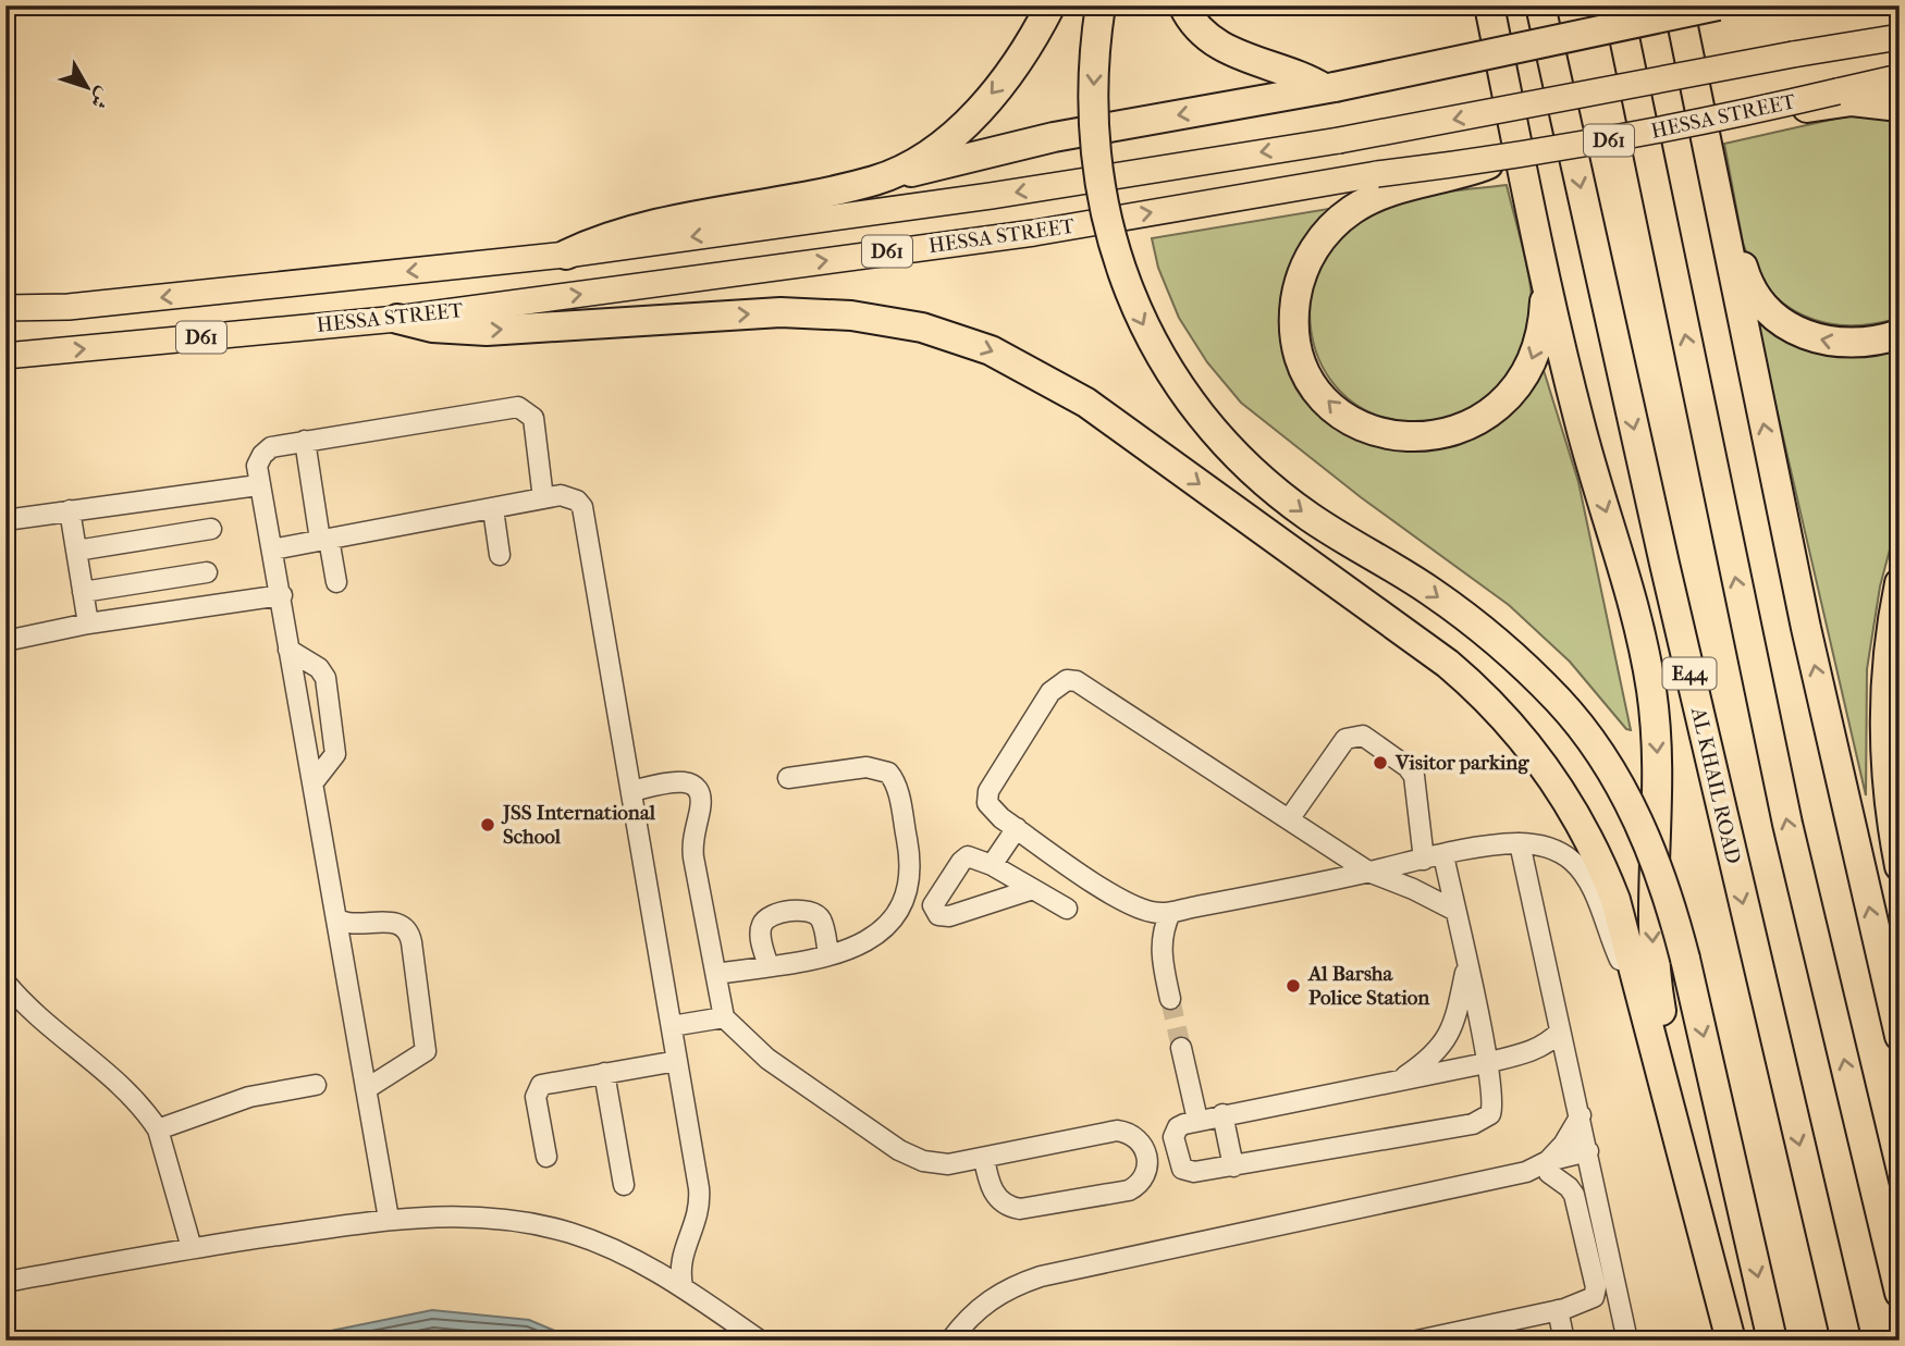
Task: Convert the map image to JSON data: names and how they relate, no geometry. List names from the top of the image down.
{
  "streets": {
    "highway": ["E44", "AL KHAIL ROAD"],
    "main road": ["HESSA STREET", "D61"]
  },
  "places": ["Visitor parking", "JSS International School", "Al Barsha Police Station"],
  "north": "bottom right"
}
